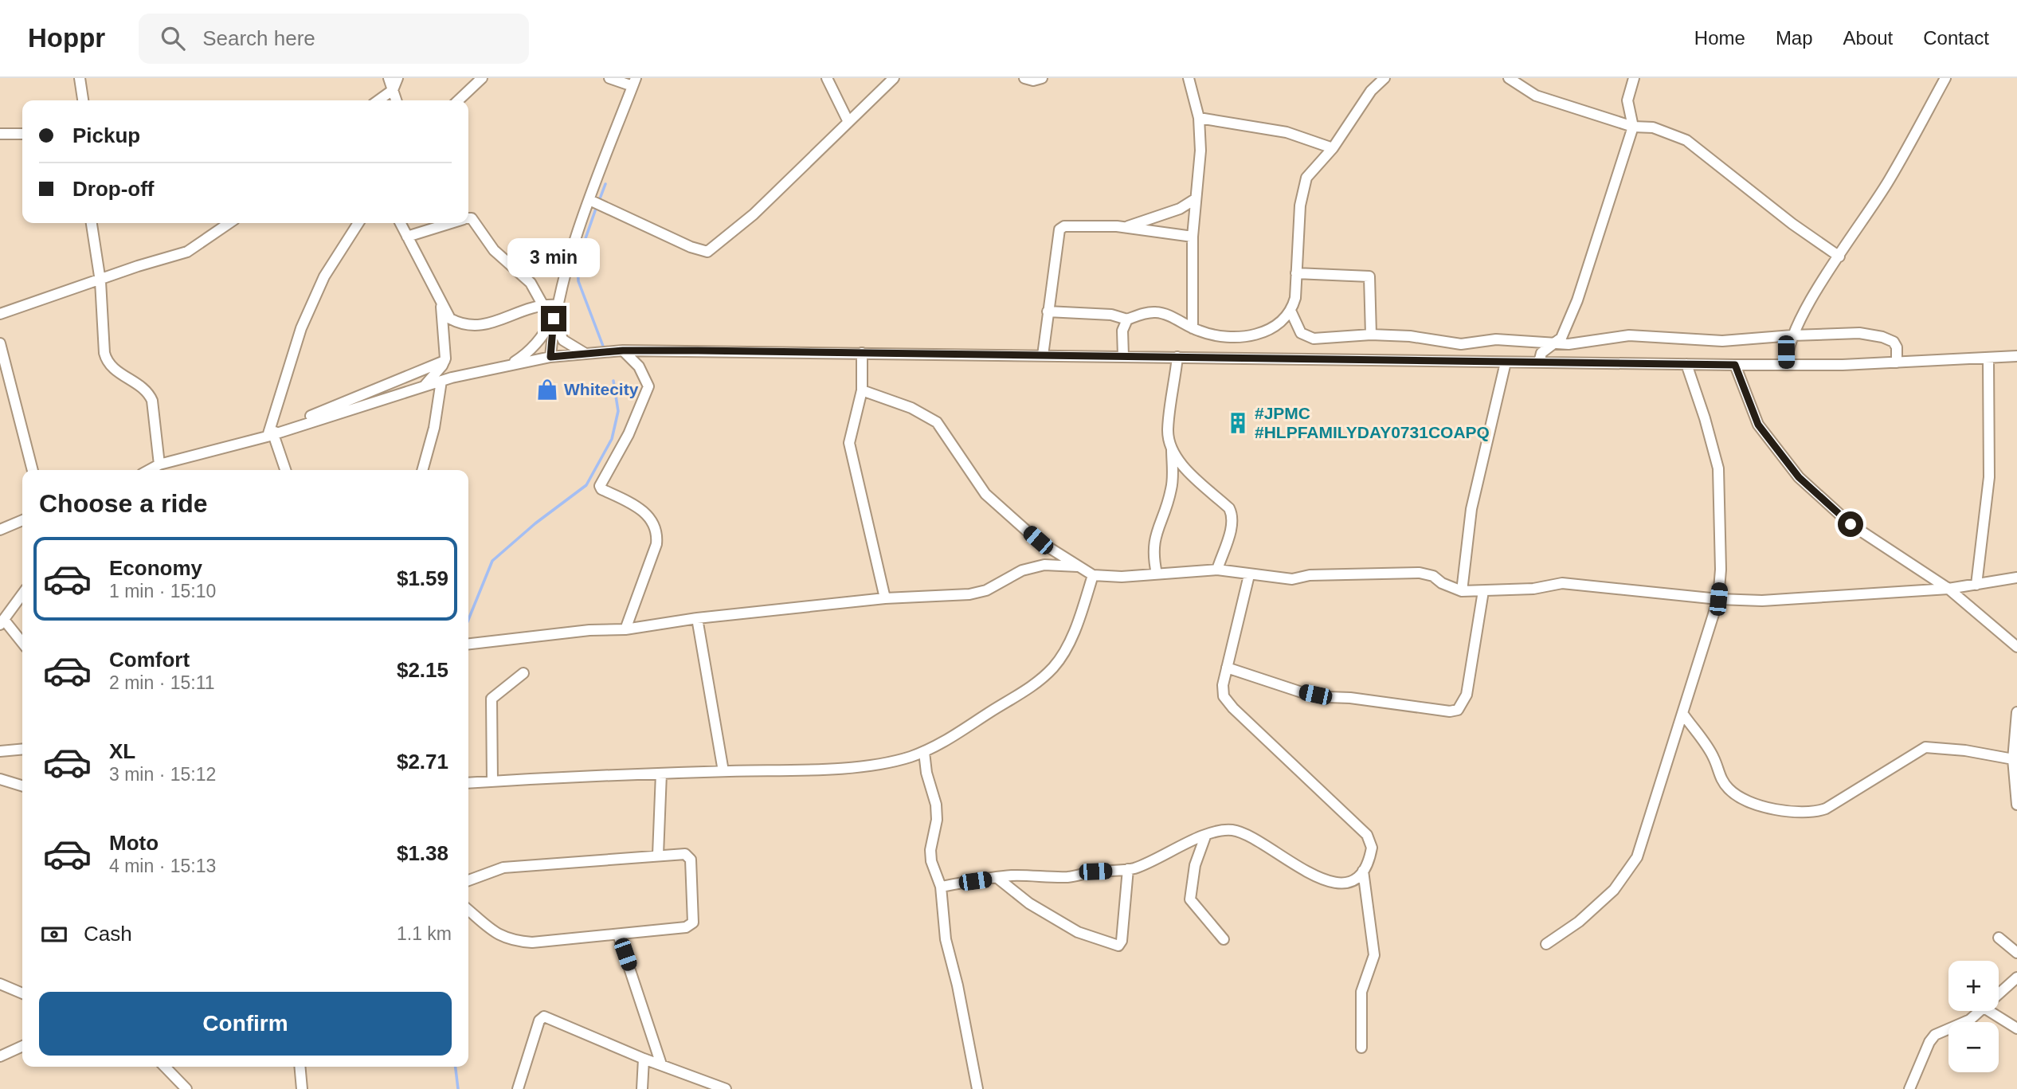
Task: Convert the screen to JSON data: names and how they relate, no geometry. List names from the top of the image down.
{
  "places": {
    "shop": ["Whitecity"],
    "building": ["#JPMC #HLPFAMILYDAY0731COAPQ"]
  },
  "page": {
    "header": "Hoppr",
    "search": "Search here",
    "nav": [
      "Home",
      "Map",
      "About",
      "Contact"
    ],
    "banner": ["Pickup", "Drop-off"],
    "bubble": "3 min",
    "heading": "Choose a ride",
    "list": [
      {
        "name": "Economy",
        "note": "1 min · 15:10",
        "value": "$1.59"
      },
      {
        "name": "Comfort",
        "note": "2 min · 15:11",
        "value": "$2.15"
      },
      {
        "name": "XL",
        "note": "3 min · 15:12",
        "value": "$2.71"
      },
      {
        "name": "Moto",
        "note": "4 min · 15:13",
        "value": "$1.38"
      }
    ],
    "pay": ["Cash", "1.1 km"],
    "map_buttons": ["+", "−"],
    "buttons": "Confirm"
  }
}
